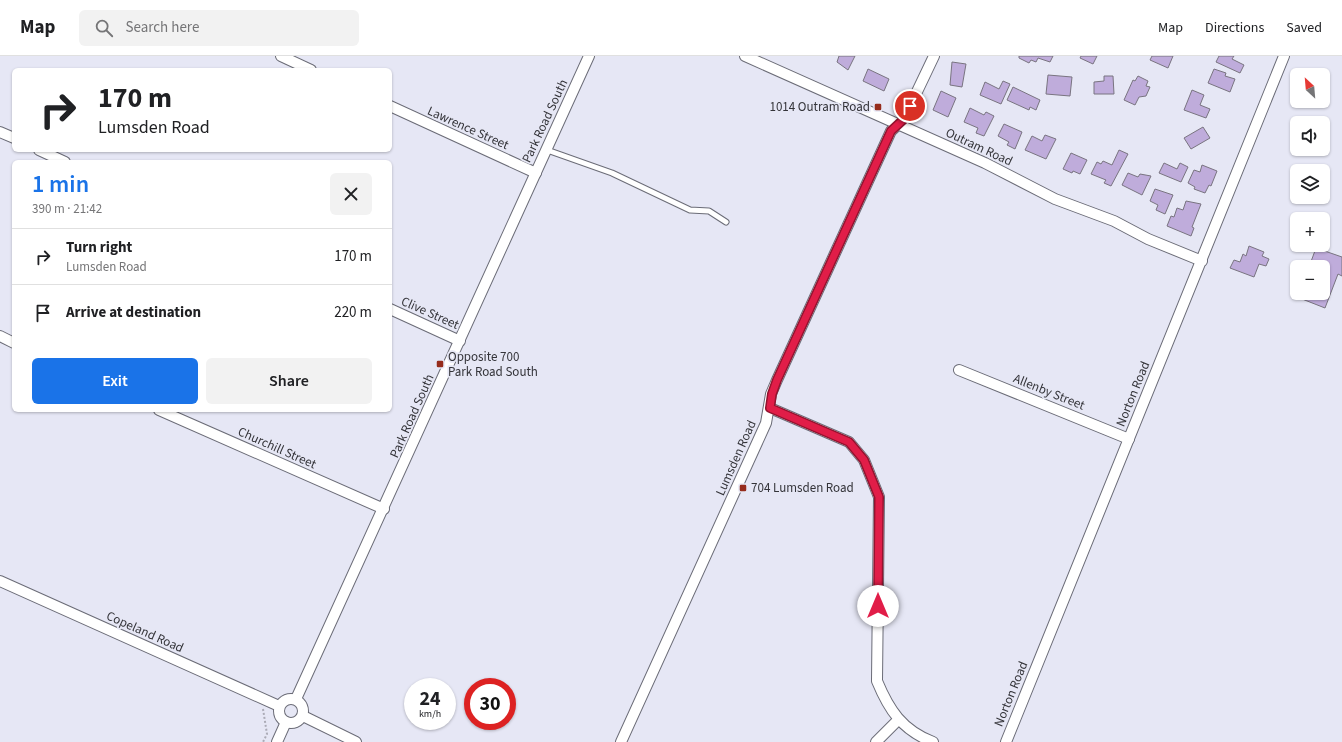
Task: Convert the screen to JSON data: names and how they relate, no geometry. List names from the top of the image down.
{
  "streets": {
    "street": [
      "Park Road South",
      "Lawrence Street",
      "Outram Road",
      "Clive Street",
      "Allenby Street",
      "Norton Road",
      "Churchill Street",
      "Lumsden Road",
      "Copeland Road"
    ]
  },
  "crossings": [
    ["Park Road South", "Lawrence Street"],
    ["Park Road South", "Clive Street"],
    ["Park Road South", "Churchill Street"],
    ["Park Road South", "Copeland Road"],
    ["Outram Road", "Norton Road"],
    ["Outram Road", "Lumsden Road"],
    ["Allenby Street", "Norton Road"]
  ],
  "places": {
    "transit": ["1014 Outram Road", "Opposite 700 Park Road South", "704 Lumsden Road"]
  },
  "north": "top left",
  "page": {
    "header": "Map",
    "search": "Search here",
    "nav": ["Map", "Directions", "Saved"],
    "map_buttons": ["+", "−"],
    "turn": ["170 m", "Lumsden Road"],
    "heading": ["1 min", "390 m · 21:42"],
    "list": [
      {
        "name": "Turn right",
        "note": "Lumsden Road",
        "value": "170 m"
      },
      {
        "name": "Arrive at destination",
        "value": "220 m"
      }
    ],
    "buttons": ["Exit", "Share"],
    "speed": "24 km/h",
    "limit": "30"
  }
}
